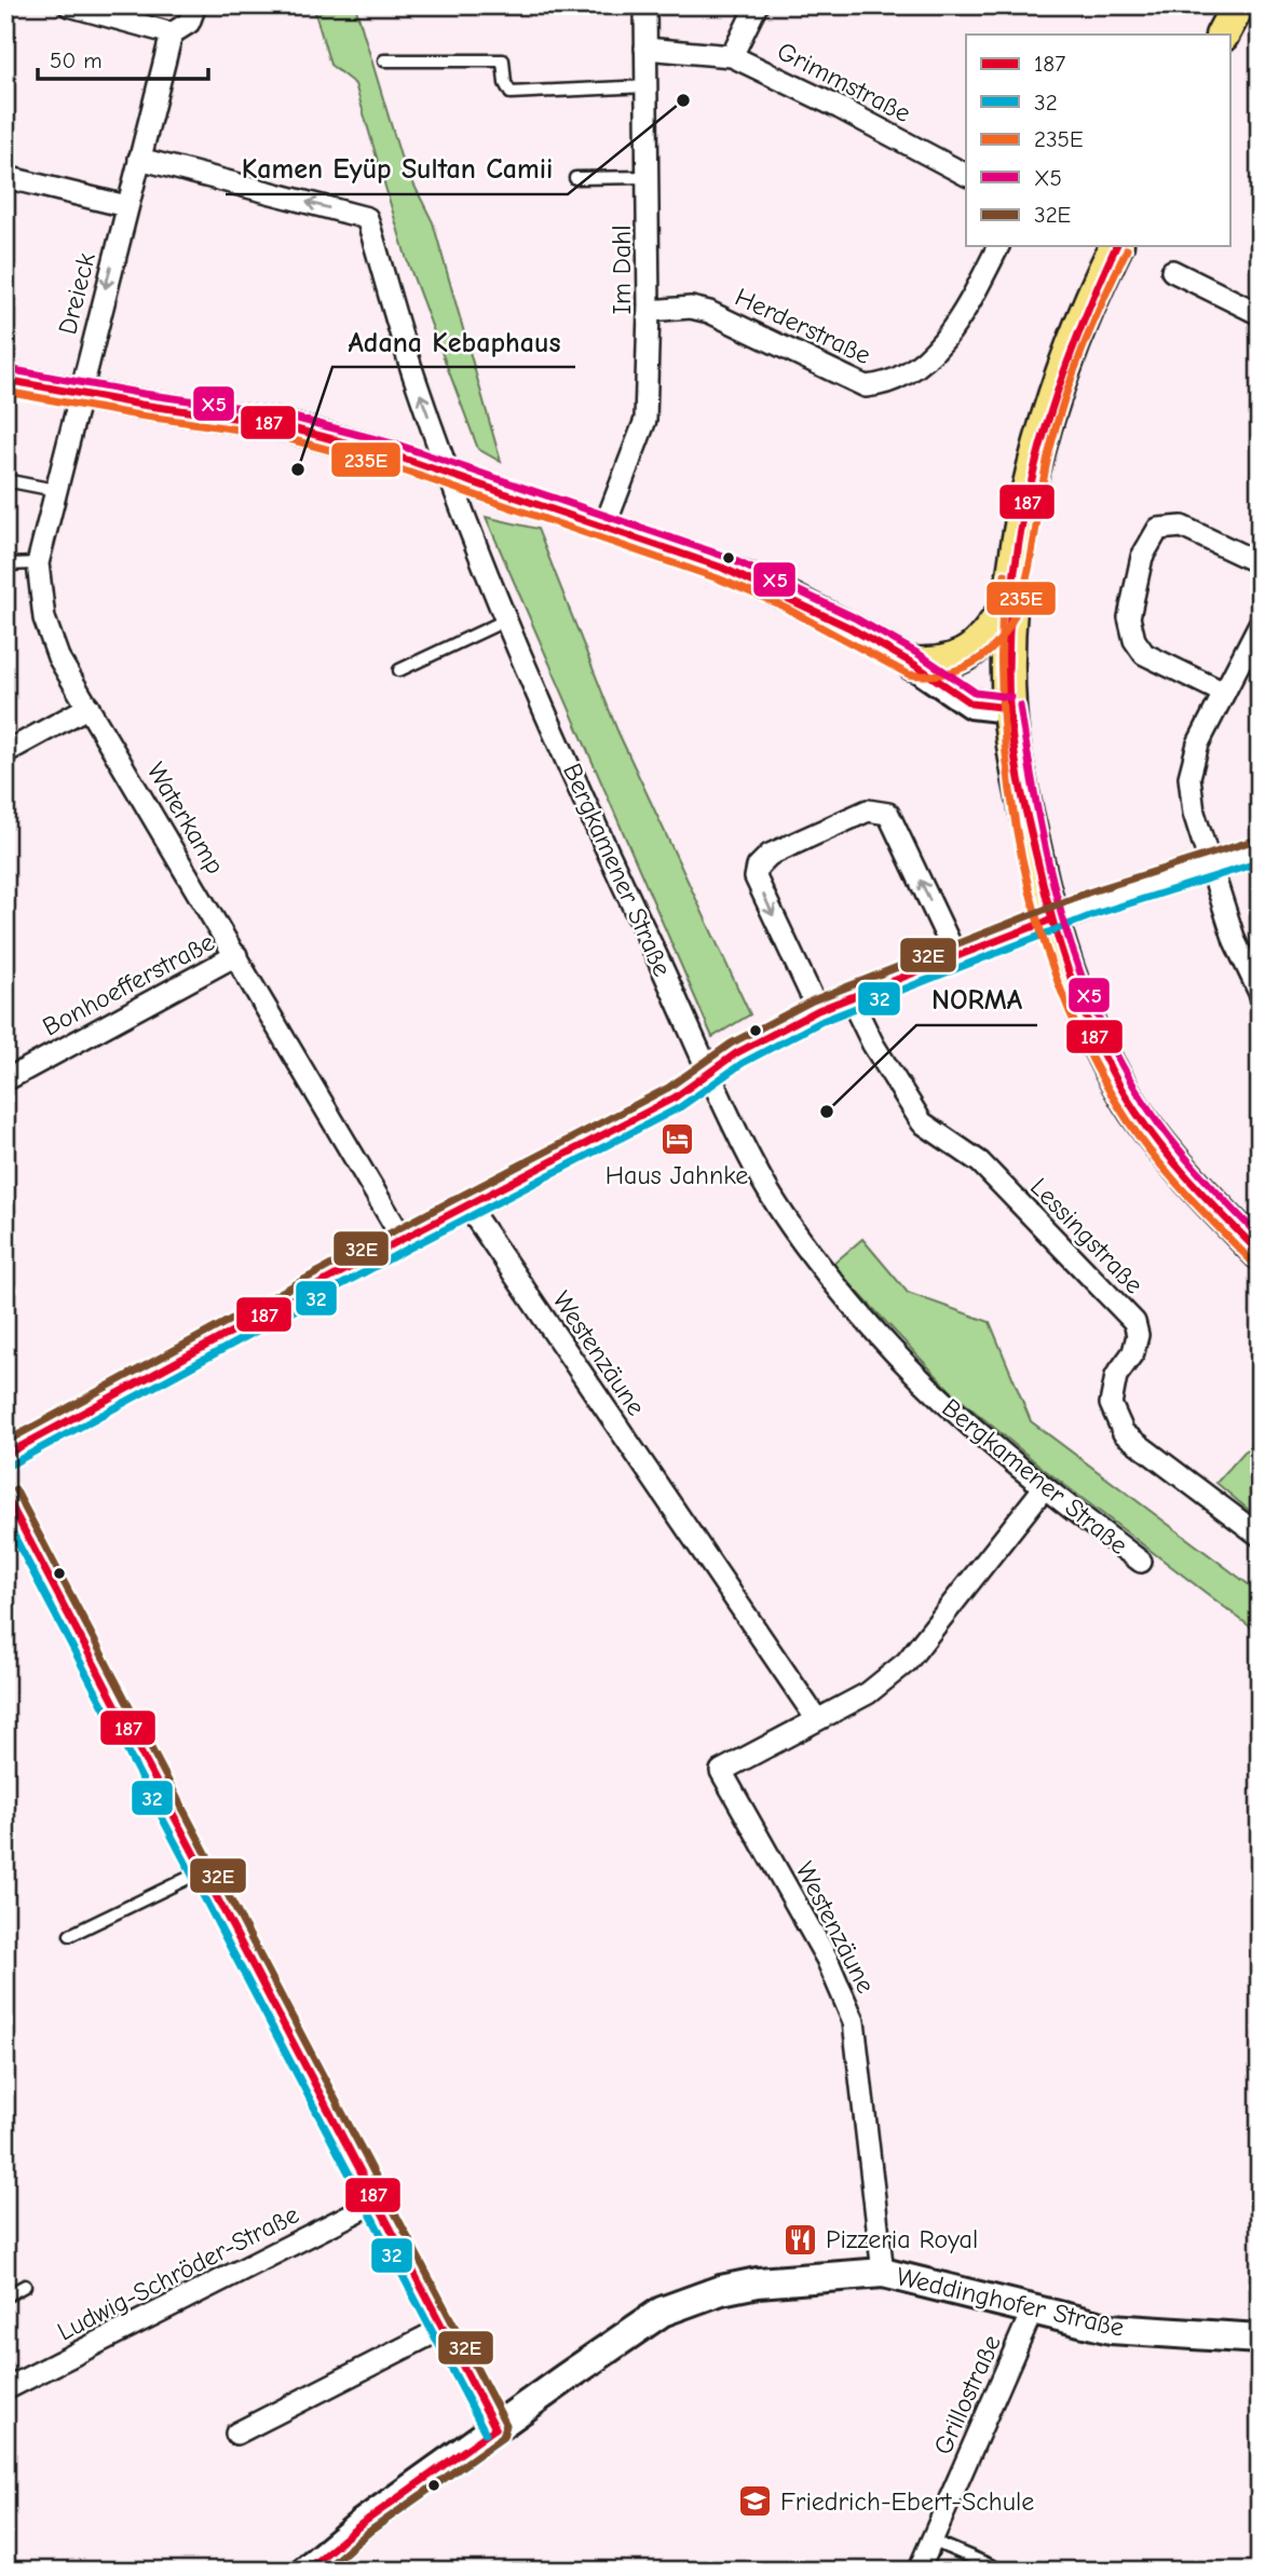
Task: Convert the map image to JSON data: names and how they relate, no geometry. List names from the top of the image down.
{
  "streets": {
    "street": [
      "Grimmstraße",
      "Im Dahl",
      "Dreieck",
      "Herderstraße",
      "Waterkamp",
      "Bergkamener Straße",
      "Bonhoefferstraße",
      "Lessingstraße",
      "Westenzäune",
      "Ludwig-Schröder-Straße",
      "Weddinghofer Straße",
      "Grillostraße"
    ]
  },
  "crossings": [
    ["Grimmstraße", "Im Dahl"],
    ["Im Dahl", "Herderstraße"],
    ["Dreieck", "Waterkamp"],
    ["Waterkamp", "Bonhoefferstraße"],
    ["Bergkamener Straße", "Westenzäune"],
    ["Westenzäune", "Weddinghofer Straße"],
    ["Weddinghofer Straße", "Grillostraße"]
  ],
  "one_way": ["Dreieck"],
  "places": {
    "other": ["Kamen Eyüp Sultan Camii", "Adana Kebaphaus", "NORMA"],
    "hotel": ["Haus Jahnke"],
    "restaurant": ["Pizzeria Royal"],
    "school or university": ["Friedrich-Ebert-Schule"]
  },
  "lines": [
    "transit line 187",
    "transit line 235E",
    "transit line X5",
    "transit line 32E",
    "transit line 32"
  ],
  "legend": [
    "187",
    "32",
    "235E",
    "X5",
    "32E"
  ],
  "scale_bar": "50 m"
}
